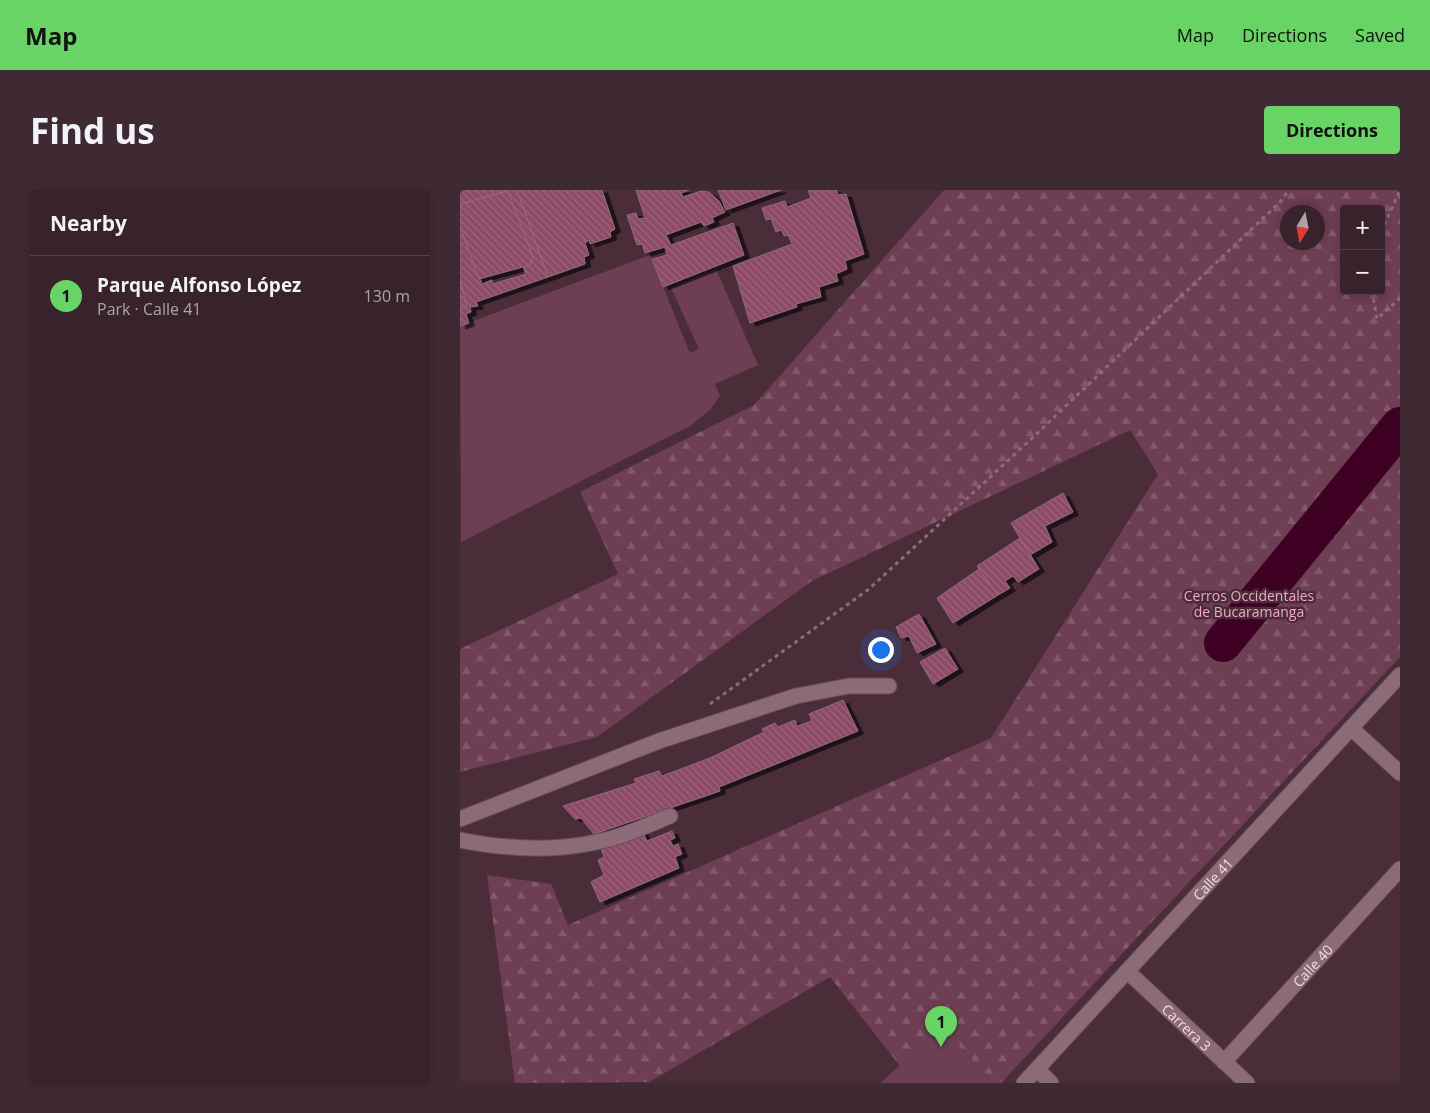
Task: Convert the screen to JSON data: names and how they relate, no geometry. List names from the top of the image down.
{
  "streets": {
    "street": ["Calle 41", "Calle 40", "Carrera 3"]
  },
  "crossings": [
    ["Calle 41", "Carrera 3"],
    ["Calle 40", "Carrera 3"]
  ],
  "parks": ["Cerros Occidentales de Bucaramanga"],
  "north": "bottom",
  "page": {
    "header": "Map",
    "nav": ["Map", "Directions", "Saved"],
    "buttons": "Directions",
    "title": "Find us",
    "heading": "Nearby",
    "map_buttons": ["+", "−"],
    "list": [
      {
        "mark": "1",
        "name": "Parque Alfonso López",
        "note": "Park · Calle 41",
        "value": "130 m"
      }
    ],
    "pins": "1"
  }
}
